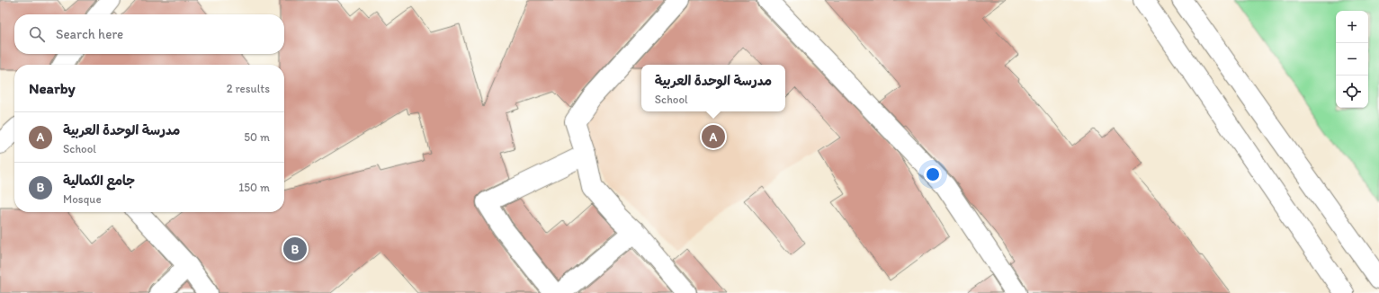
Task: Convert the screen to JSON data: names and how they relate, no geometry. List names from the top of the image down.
{
  "page": {
    "map_buttons": ["+", "−"],
    "search": "Search here",
    "popup": ["مدرسة الوحدة العربية", "School"],
    "heading": ["Nearby", "2 results"],
    "list": [
      {
        "mark": "A",
        "name": "مدرسة الوحدة العربية",
        "note": "School",
        "value": "50 m"
      },
      {
        "mark": "B",
        "name": "جامع الكمالية",
        "note": "Mosque",
        "value": "150 m"
      }
    ],
    "pins": ["A", "B"]
  }
}
